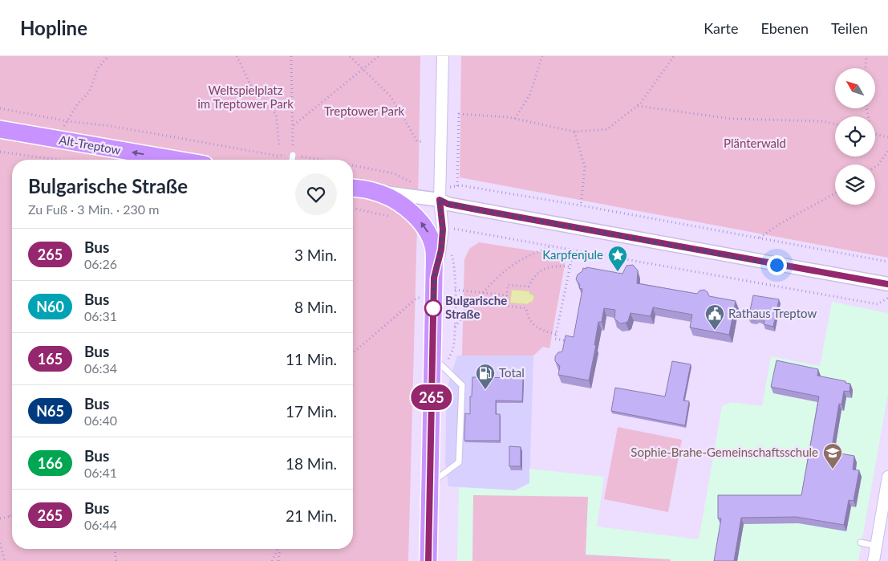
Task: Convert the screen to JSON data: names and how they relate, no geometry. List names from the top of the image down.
{
  "streets": {
    "main road": ["Alt-Treptow"]
  },
  "one_way": ["Alt-Treptow"],
  "parks": ["Weltspielplatz im Treptower Park", "Treptower Park", "Plänterwald"],
  "places": {
    "place": ["Karpfenjule"],
    "other": ["Bulgarische Straße"],
    "public building": ["Rathaus Treptow"],
    "fuel station": ["Total"],
    "school or university": ["Sophie-Brahe-Gemeinschaftsschule"]
  },
  "lines": ["bus line 265"],
  "north": "top left",
  "page": {
    "header": "Hopline",
    "nav": ["Karte", "Ebenen", "Teilen"],
    "on_map": "265",
    "heading": ["Bulgarische Straße", "Zu Fuß · 3 Min. · 230 m"],
    "list": [
      {
        "mark": "265",
        "name": "Bus",
        "note": "06:26",
        "value": "3 Min."
      },
      {
        "mark": "N60",
        "name": "Bus",
        "note": "06:31",
        "value": "8 Min."
      },
      {
        "mark": "165",
        "name": "Bus",
        "note": "06:34",
        "value": "11 Min."
      },
      {
        "mark": "N65",
        "name": "Bus",
        "note": "06:40",
        "value": "17 Min."
      },
      {
        "mark": "166",
        "name": "Bus",
        "note": "06:41",
        "value": "18 Min."
      },
      {
        "mark": "265",
        "name": "Bus",
        "note": "06:44",
        "value": "21 Min."
      }
    ]
  }
}
